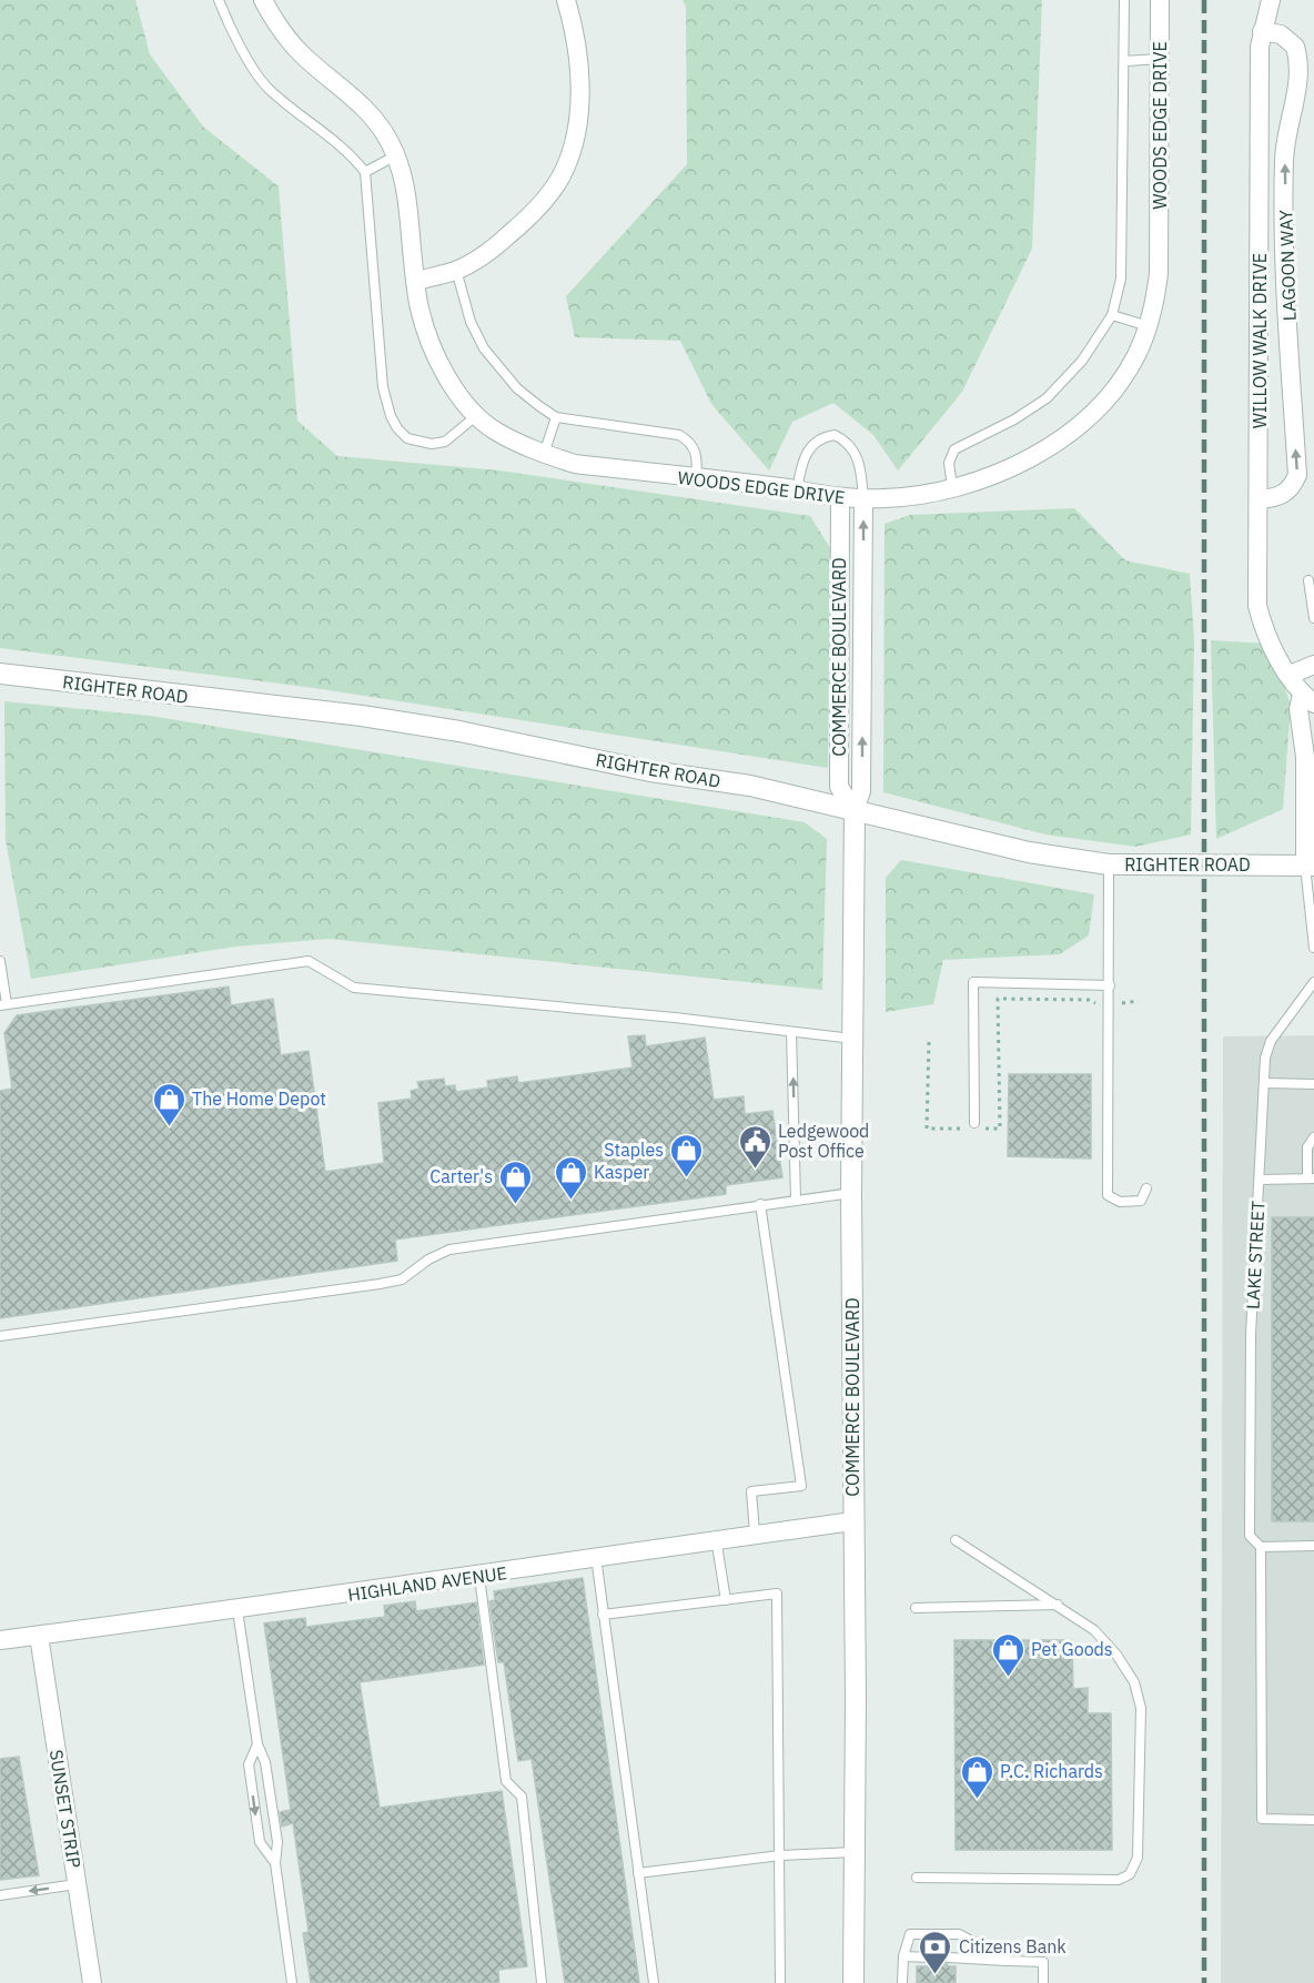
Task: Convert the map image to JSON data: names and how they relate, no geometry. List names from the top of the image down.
{
  "streets": {
    "street": [
      "WOODS EDGE DRIVE",
      "LAGOON WAY",
      "WILLOW WALK DRIVE",
      "COMMERCE BOULEVARD",
      "RIGHTER ROAD",
      "HIGHLAND AVENUE",
      "SUNSET STRIP"
    ],
    "lane": ["LAKE STREET"]
  },
  "crossings": [
    ["WOODS EDGE DRIVE", "COMMERCE BOULEVARD"],
    ["LAGOON WAY", "WILLOW WALK DRIVE"],
    ["WILLOW WALK DRIVE", "RIGHTER ROAD"],
    ["COMMERCE BOULEVARD", "RIGHTER ROAD"],
    ["COMMERCE BOULEVARD", "HIGHLAND AVENUE"],
    ["HIGHLAND AVENUE", "SUNSET STRIP"]
  ],
  "one_way": ["LAGOON WAY"],
  "places": {
    "shop": [
      "The Home Depot",
      "Staples",
      "Kasper",
      "Carter's",
      "Pet Goods",
      "P.C. Richards"
    ],
    "public building": ["Ledgewood Post Office"],
    "bank": ["Citizens Bank"]
  }
}
